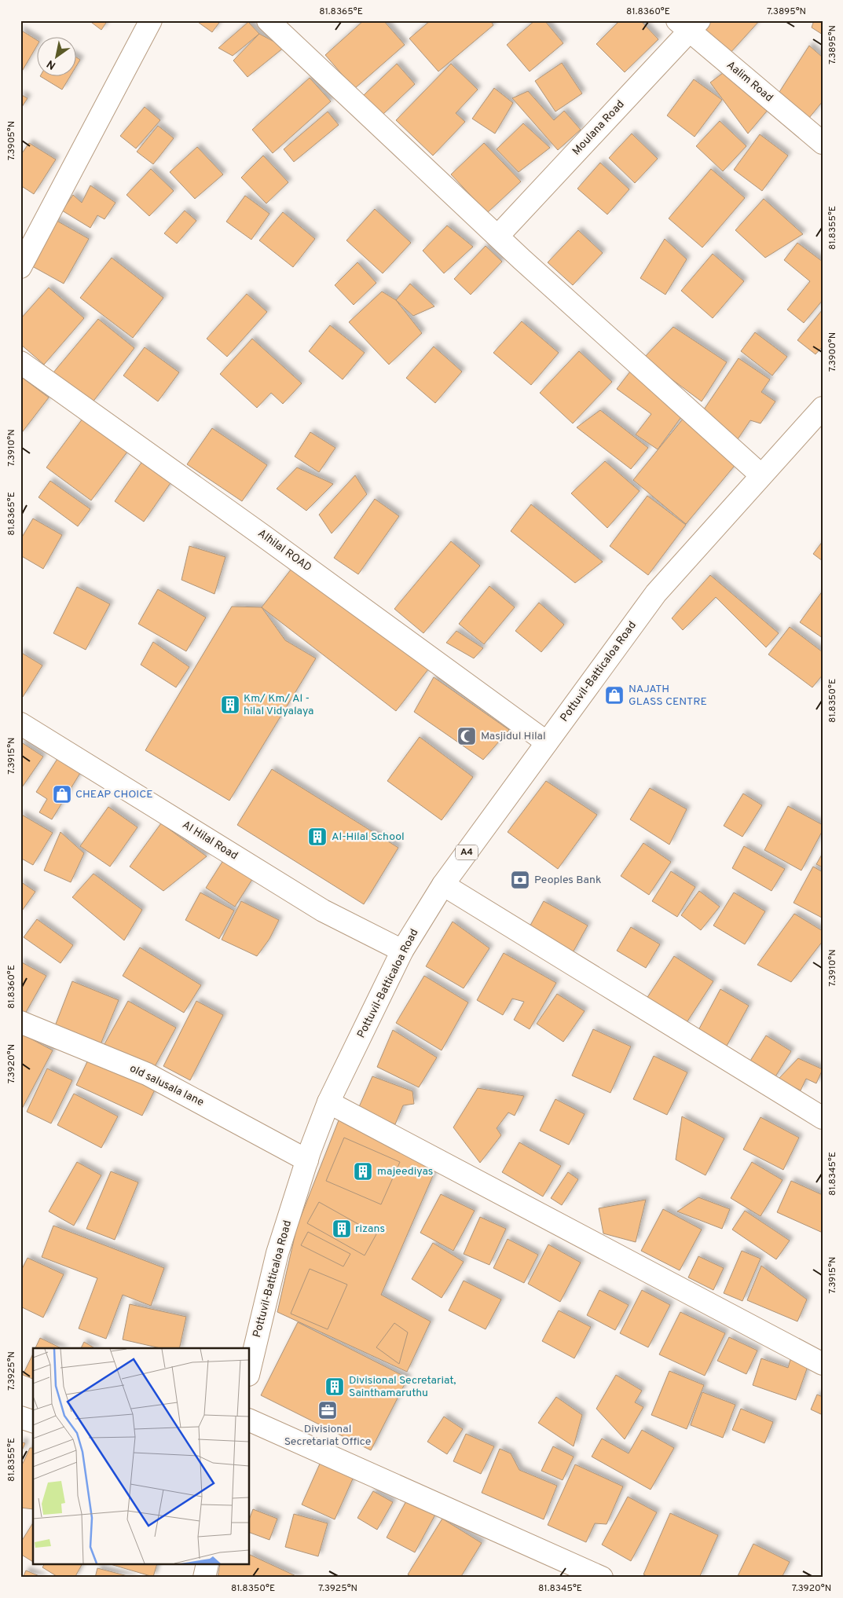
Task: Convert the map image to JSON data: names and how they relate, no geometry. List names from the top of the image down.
{
  "streets": {
    "main road": [
      "Aalim Road",
      "Moulana Road",
      "Alhilal ROAD",
      "Pottuvil-Batticaloa Road",
      "Al Hilal Road",
      "A4",
      "old salusala lane"
    ]
  },
  "crossings": [
    ["Aalim Road", "Moulana Road"],
    ["Alhilal ROAD", "Pottuvil-Batticaloa Road"],
    ["Pottuvil-Batticaloa Road", "Al Hilal Road"],
    ["Pottuvil-Batticaloa Road", "old salusala lane"]
  ],
  "places": {
    "shop": ["NAJATH GLASS CENTRE", "CHEAP CHOICE"],
    "building": [
      "Km/ Km/ Al - hilal Vidyalaya",
      "Al-Hilal School",
      "majeediyas",
      "rizans",
      "Divisional Secretariat, Sainthamaruthu"
    ],
    "mosque": ["Masjidul Hilal"],
    "bank": ["Peoples Bank"],
    "office": ["Divisional Secretariat Office"]
  },
  "north": "bottom left",
  "coordinates": [
    "81.8365°E",
    "81.8360°E",
    "7.3895°N",
    "7.3905°N",
    "81.8355°E",
    "7.3900°N",
    "7.3910°N",
    "81.8350°E",
    "7.3915°N",
    "7.3920°N",
    "81.8345°E",
    "7.3925°N"
  ]
}
